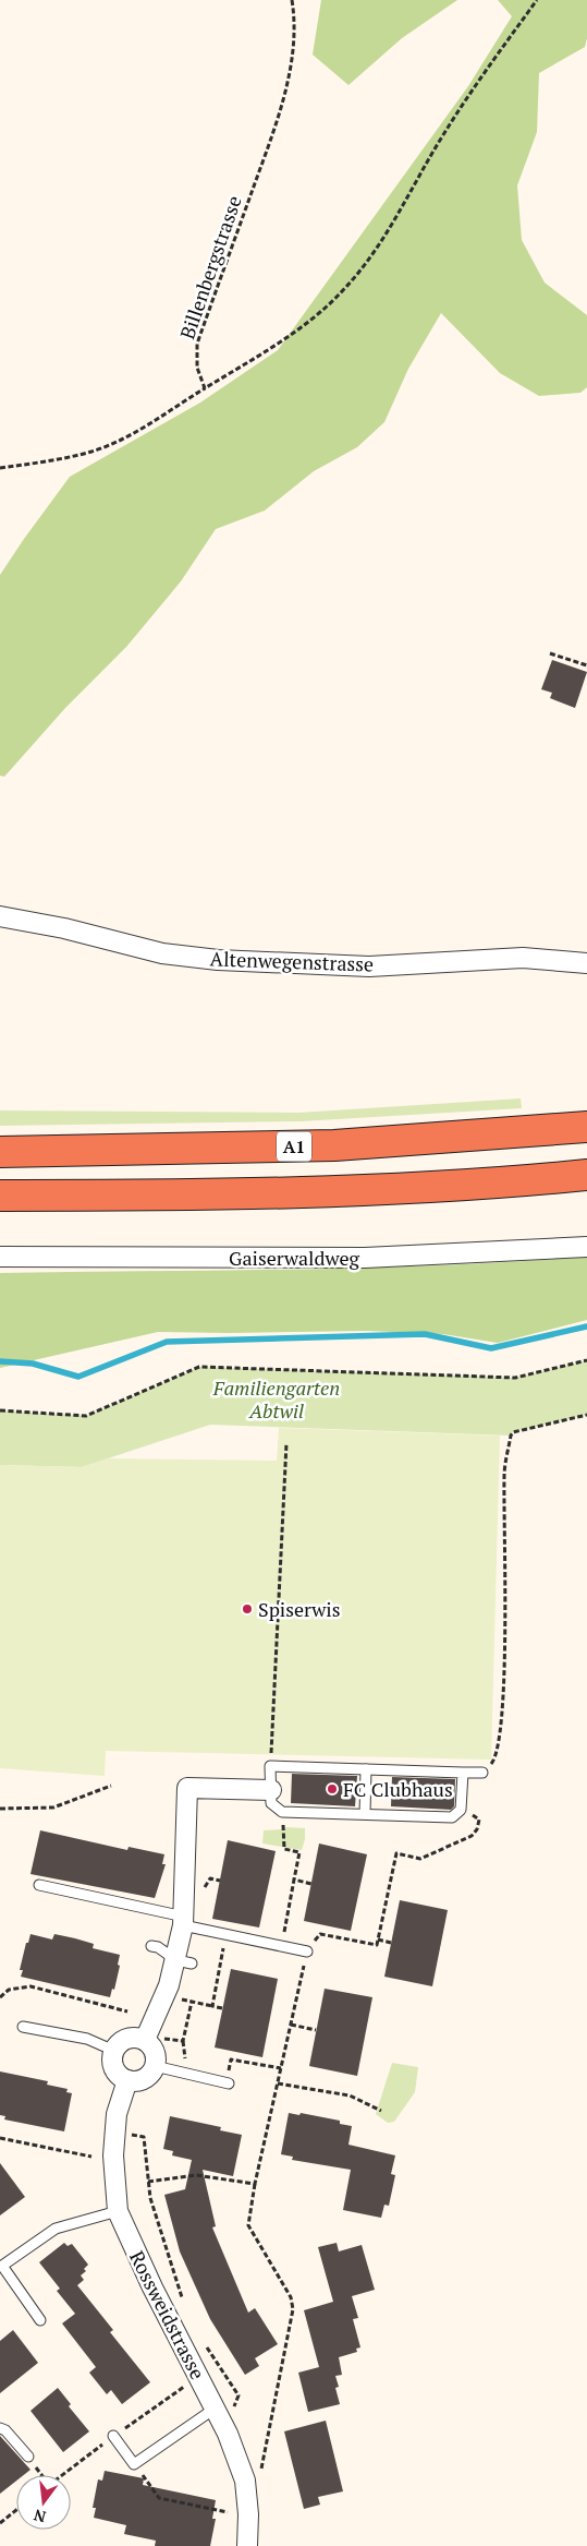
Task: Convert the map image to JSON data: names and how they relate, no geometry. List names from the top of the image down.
{
  "streets": {
    "highway": ["A1"],
    "street": ["Altenwegenstrasse", "Gaiserwaldweg", "Rossweidstrasse"],
    "path": ["Billenbergstrasse"]
  },
  "parks": ["Familiengarten Abtwil"],
  "places": ["Spiserwis", "FC Clubhaus"],
  "north": "bottom"
}
